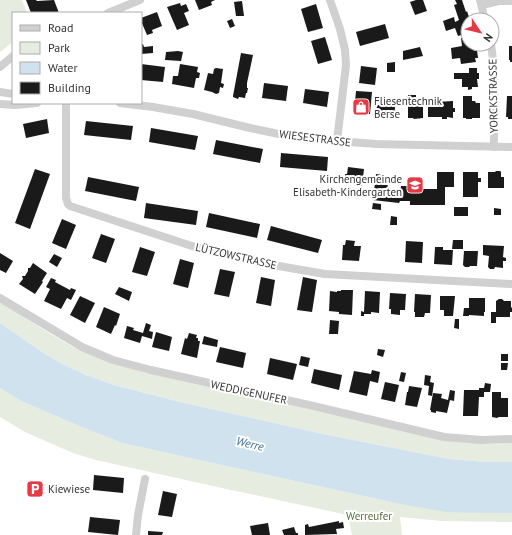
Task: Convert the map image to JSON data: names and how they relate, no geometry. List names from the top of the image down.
{
  "streets": {
    "street": [
      "YORCKSTRASSE",
      "WIESESTRASSE",
      "LÜTZOWSTRASSE",
      "WEDDIGENUFER"
    ]
  },
  "crossings": [
    ["YORCKSTRASSE", "WIESESTRASSE"]
  ],
  "water": ["Werre"],
  "parks": ["Werreufer"],
  "places": {
    "shop": ["Fliesentechnik Berse"],
    "school or university": ["Kirchengemeinde Elisabeth-Kindergarten"],
    "parking": ["Kiewiese"]
  },
  "legend": [
    "Road",
    "Park",
    "Water",
    "Building"
  ],
  "north": "bottom right"
}
